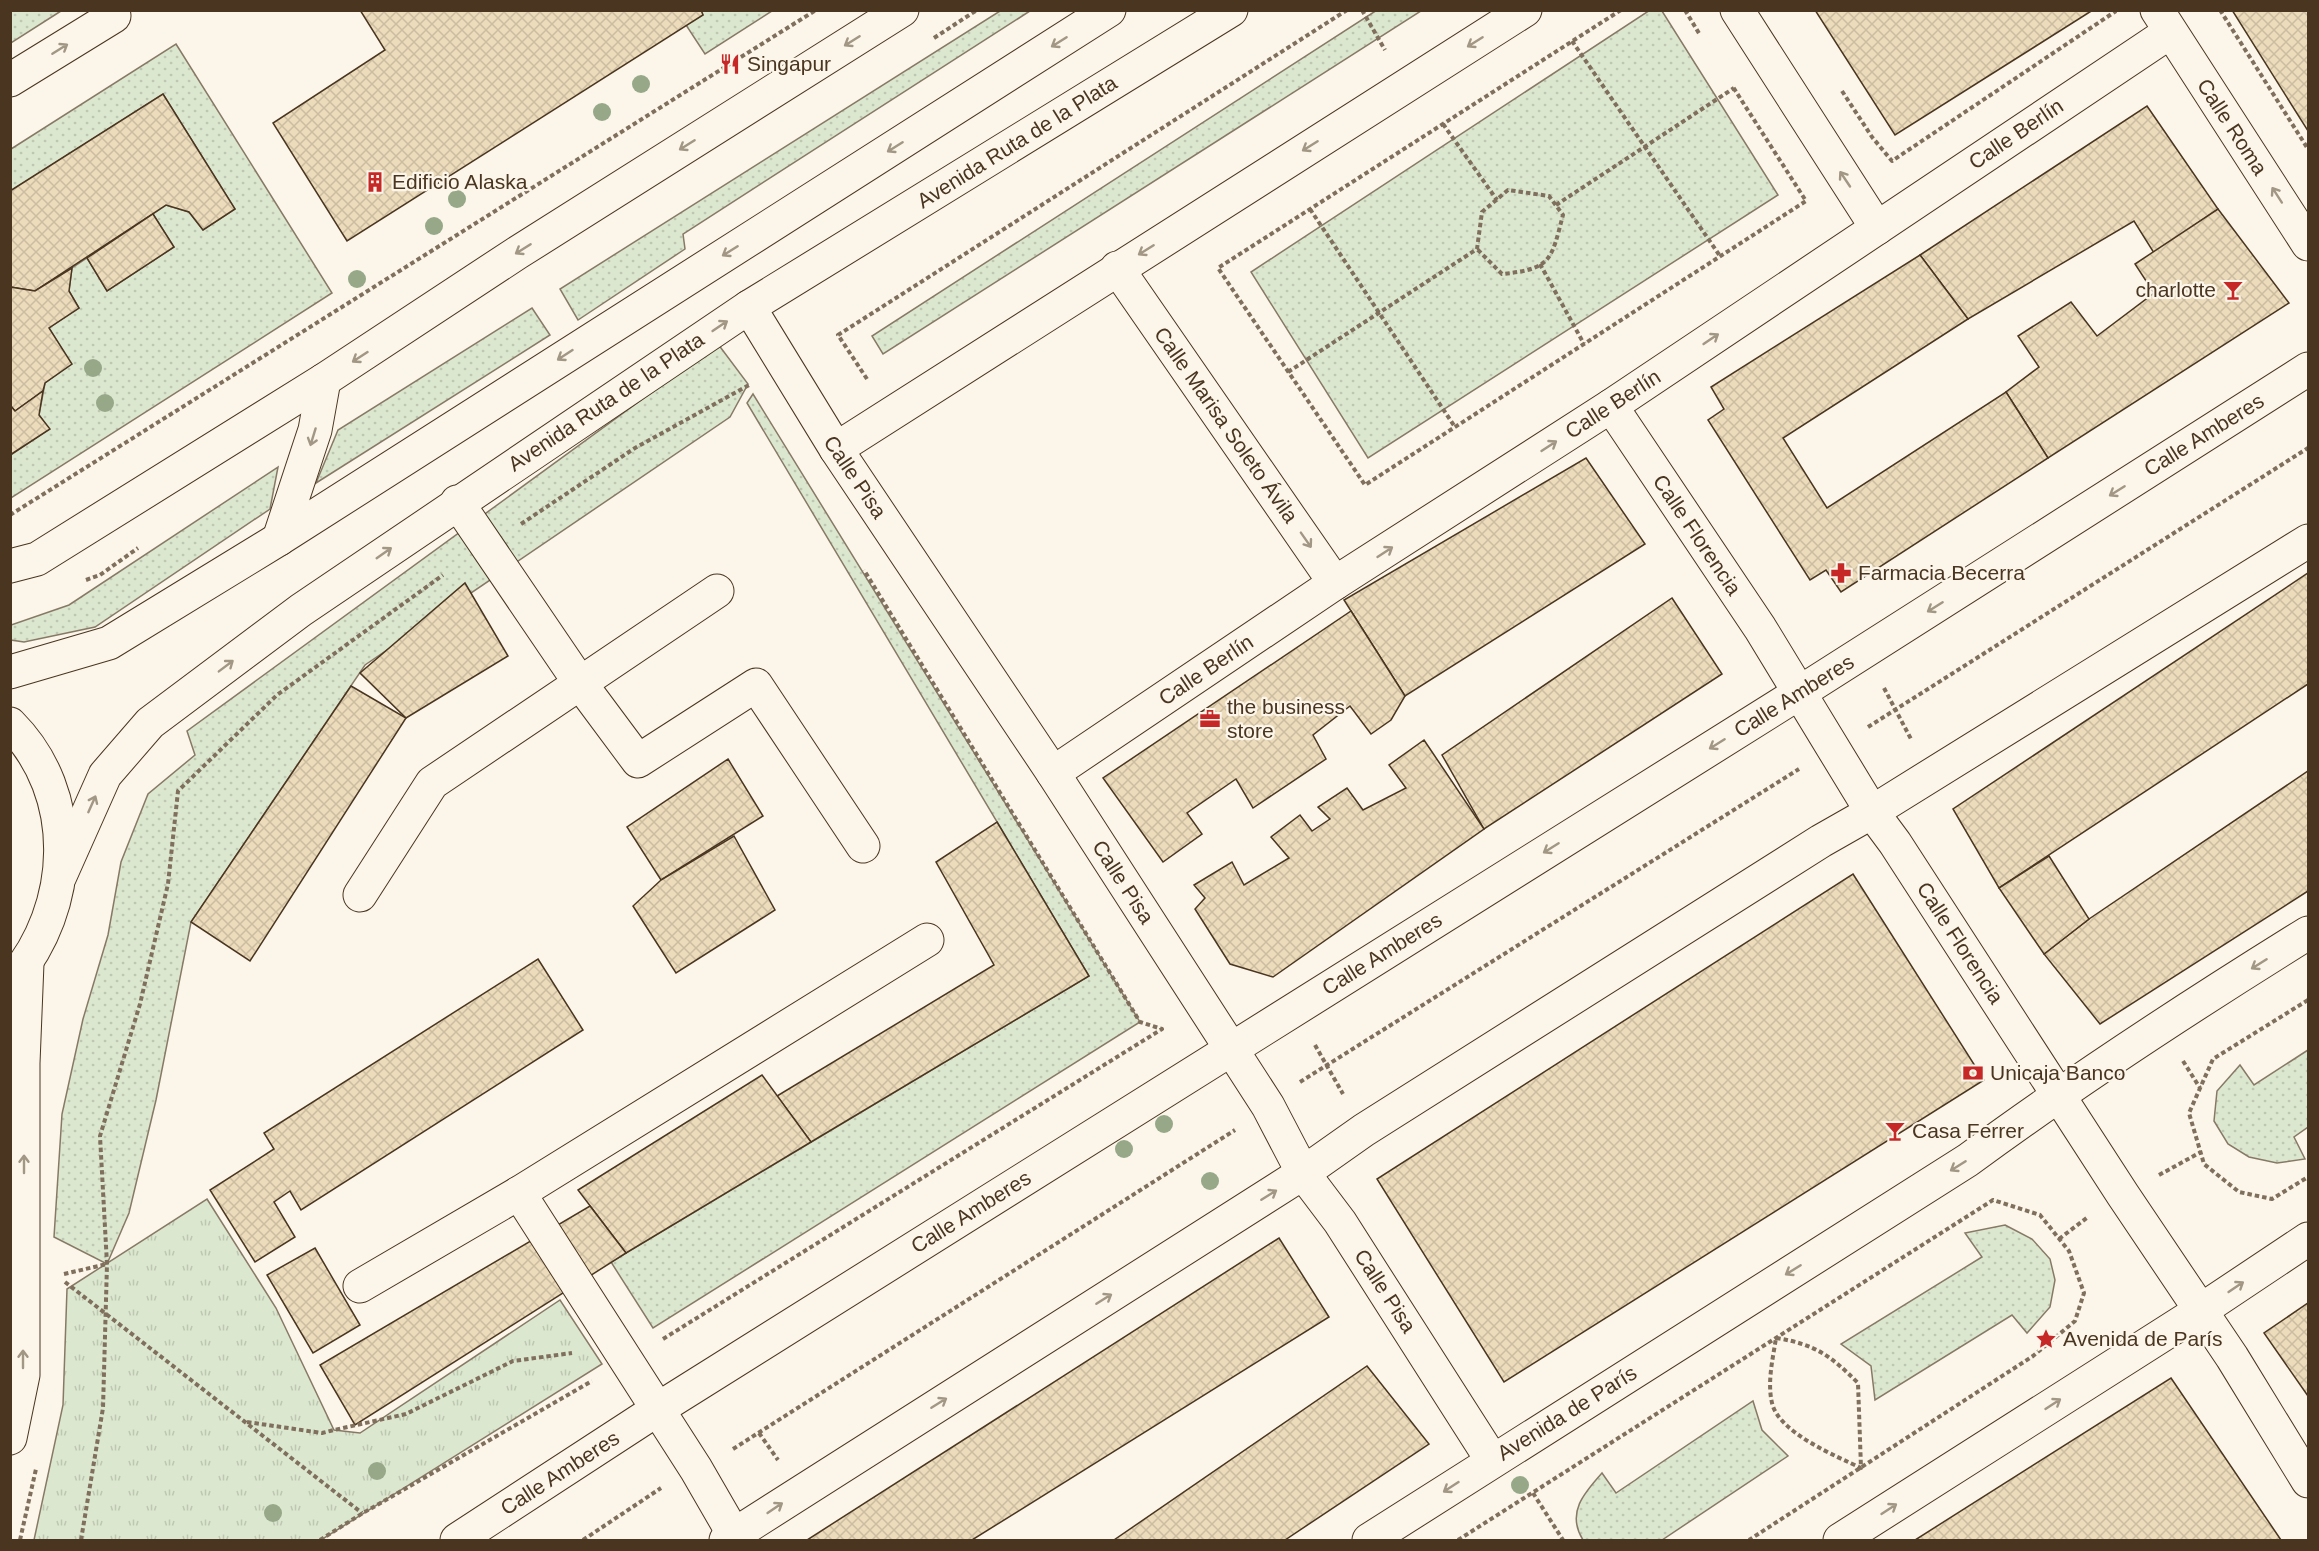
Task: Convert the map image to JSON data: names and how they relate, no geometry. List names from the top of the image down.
{
  "streets": {
    "street": [
      "Calle Roma",
      "Calle Berlín",
      "Avenida Ruta de la Plata",
      "Calle Marisa Soleto Ávila",
      "Calle Amberes",
      "Calle Pisa",
      "Calle Florencia",
      "Avenida de París"
    ]
  },
  "crossings": [
    ["Calle Roma", "Calle Berlín"],
    ["Calle Berlín", "Calle Marisa Soleto Ávila"],
    ["Calle Berlín", "Calle Pisa"],
    ["Calle Berlín", "Calle Florencia"],
    ["Avenida Ruta de la Plata", "Calle Pisa"],
    ["Calle Amberes", "Calle Pisa"],
    ["Calle Amberes", "Calle Florencia"],
    ["Calle Pisa", "Avenida de París"],
    ["Calle Florencia", "Avenida de París"]
  ],
  "one_way": ["Calle Roma", "Calle Berlín", "Calle Marisa Soleto Ávila"],
  "places": {
    "restaurant": ["Singapur"],
    "building": ["Edificio Alaska"],
    "bar": ["charlotte", "Casa Ferrer"],
    "pharmacy": ["Farmacia Becerra"],
    "office": ["the business store"],
    "bank": ["Unicaja Banco"],
    "place": ["Avenida de París"]
  }
}
